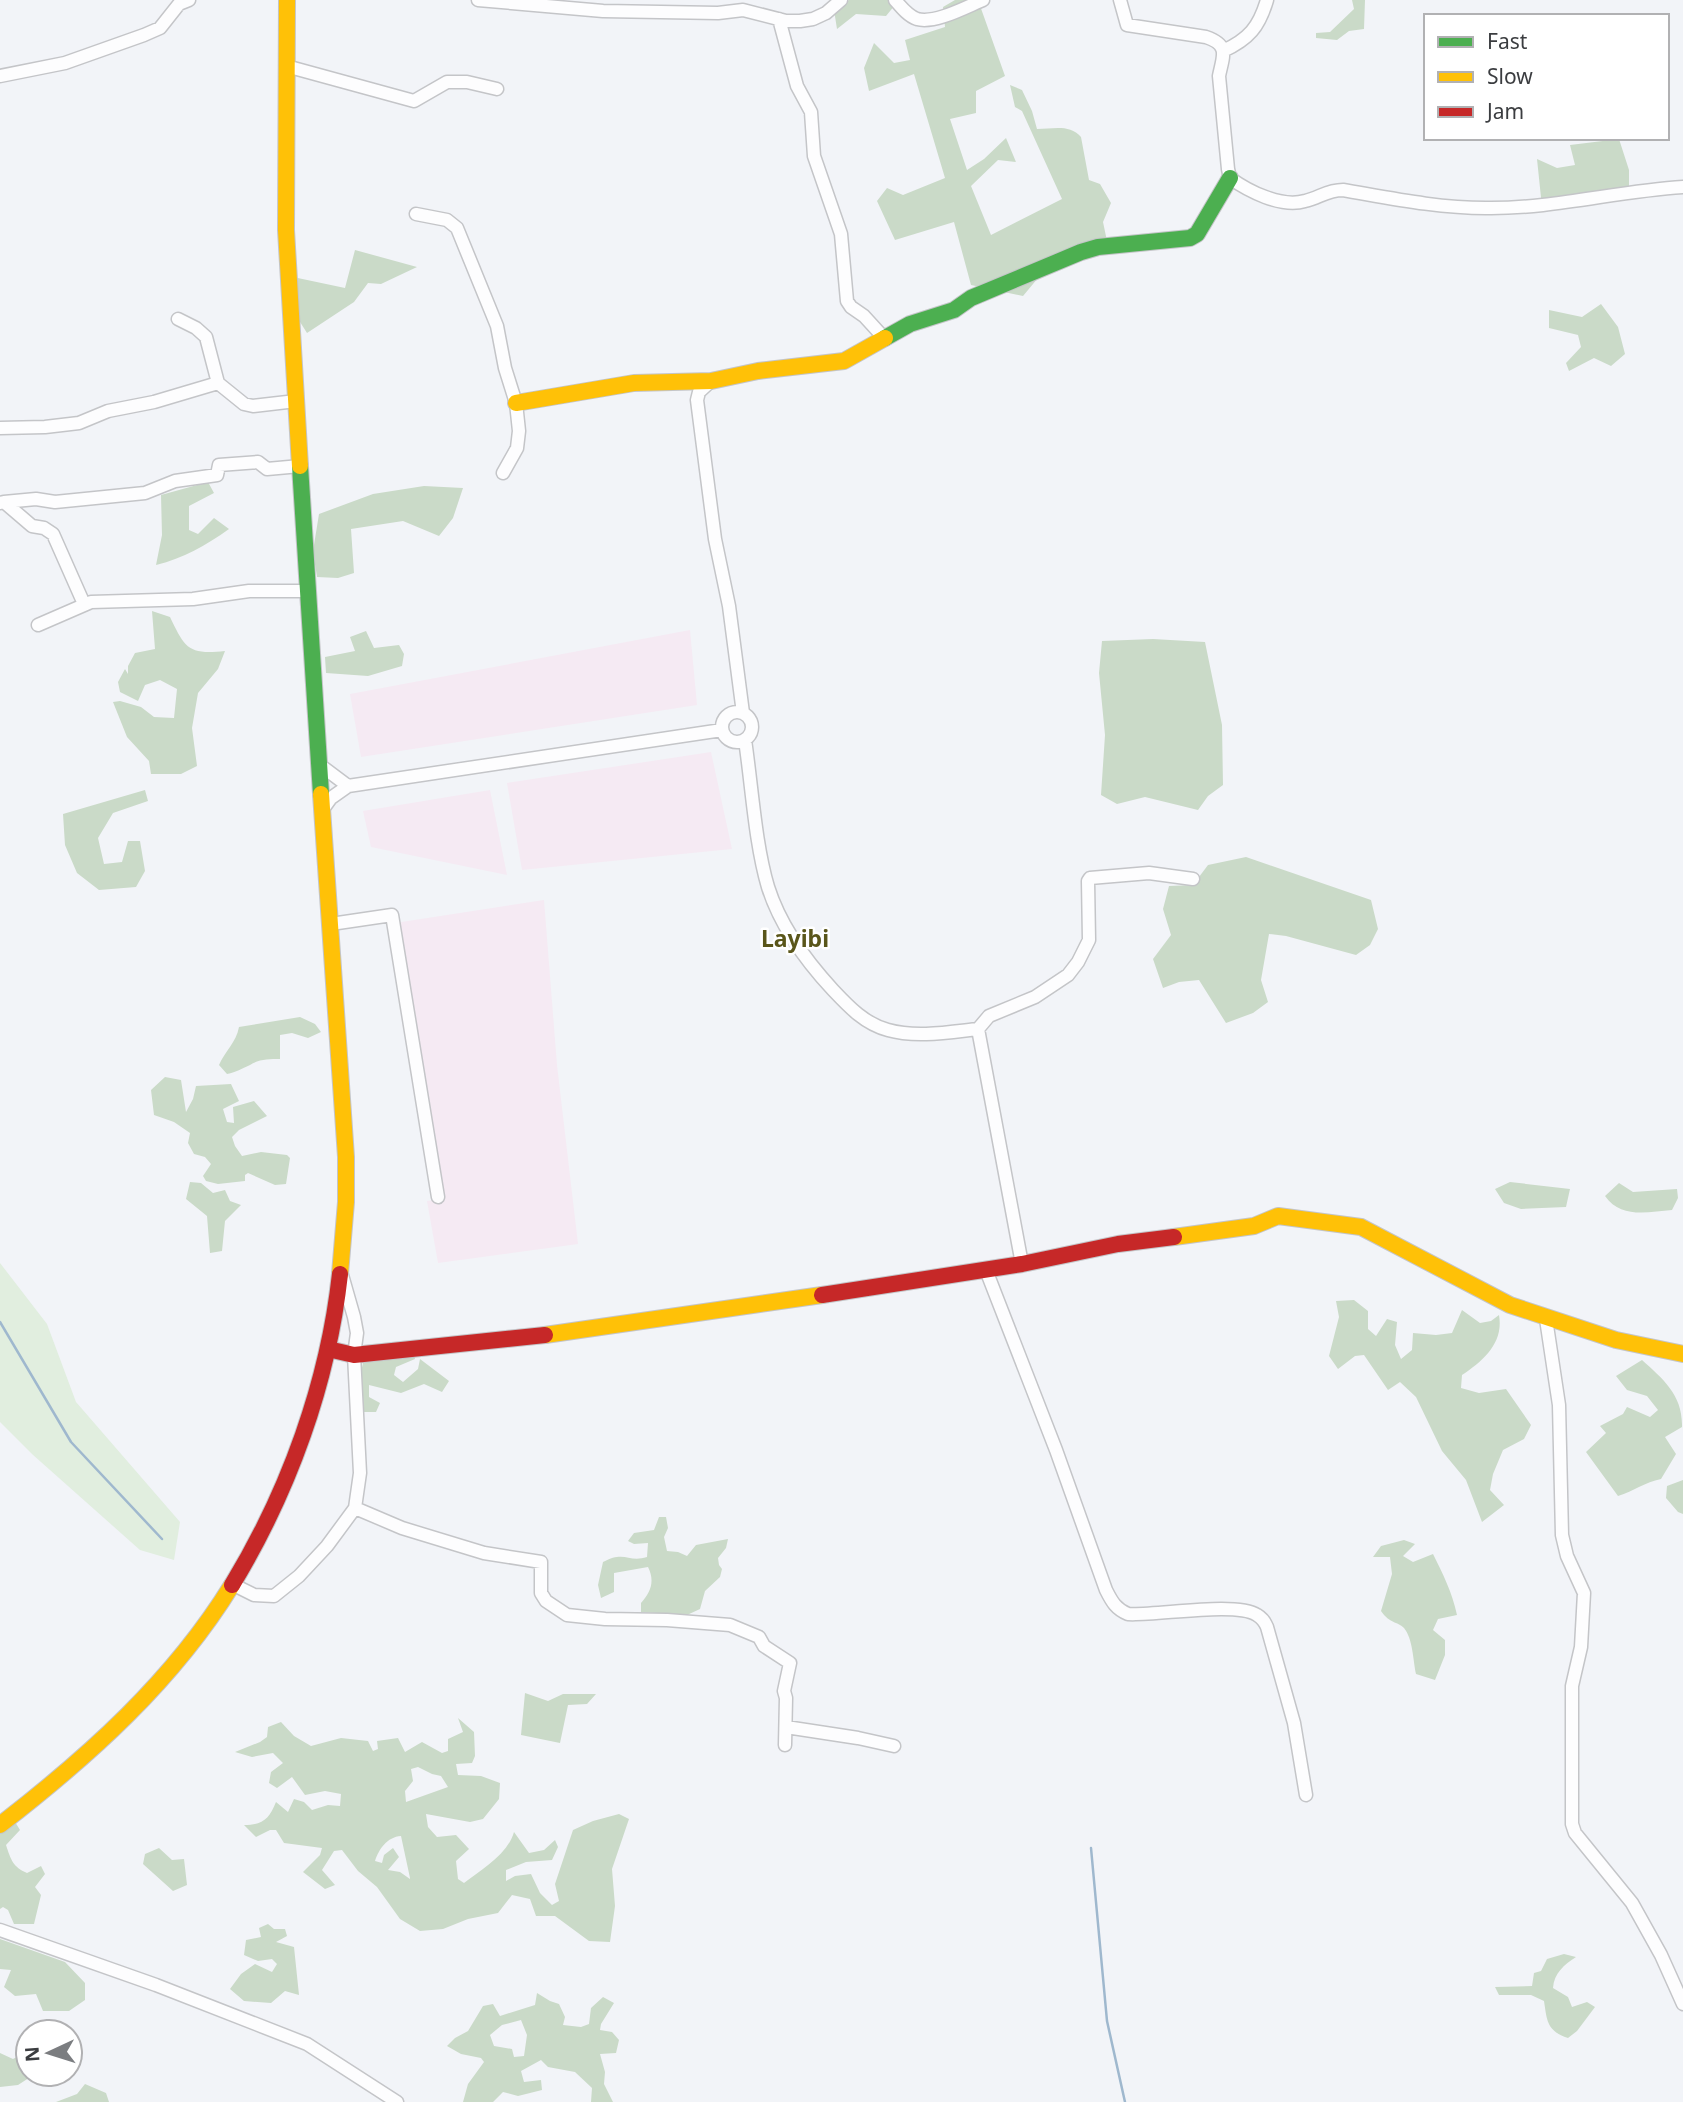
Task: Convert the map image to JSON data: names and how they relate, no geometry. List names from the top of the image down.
{
  "districts": ["Layibi"],
  "legend": ["Fast", "Slow", "Jam"],
  "north": "left"
}
